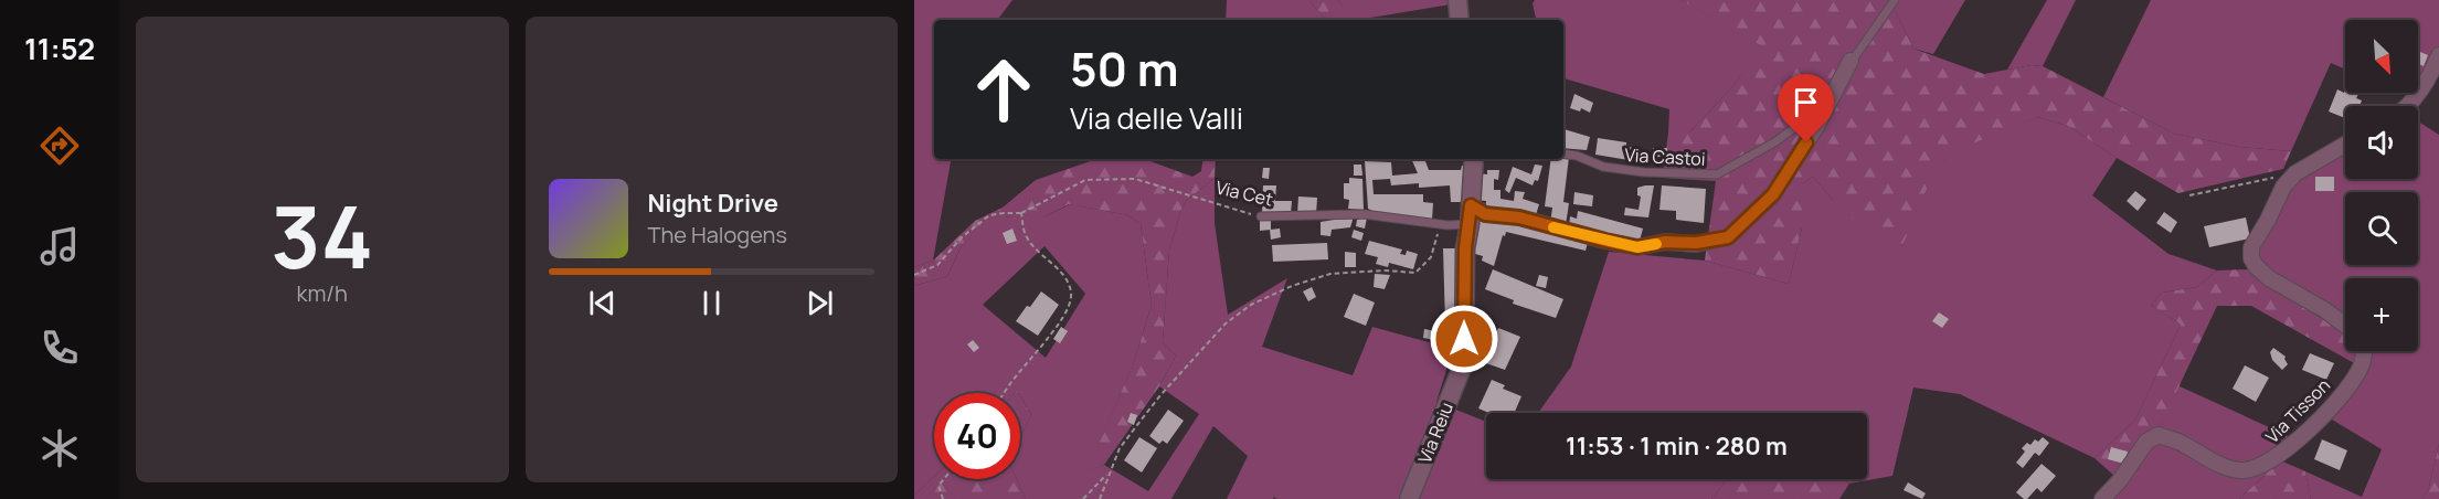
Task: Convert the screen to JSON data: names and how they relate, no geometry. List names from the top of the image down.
{
  "streets": {
    "street": ["Via Tisson", "Via Reiu"],
    "lane": ["Via Castoi", "Via Cet"]
  },
  "crossings": [
    ["Via Cet", "Via Reiu"]
  ],
  "north": "bottom right",
  "page": {
    "tabs": "11:52",
    "tile": ["34", "km/h"],
    "map_buttons": "+",
    "turn": ["50 m", "Via delle Valli"],
    "song": ["Night Drive", "The Halogens"],
    "limit": "40",
    "trip": "11:53 · 1 min · 280 m"
  }
}
